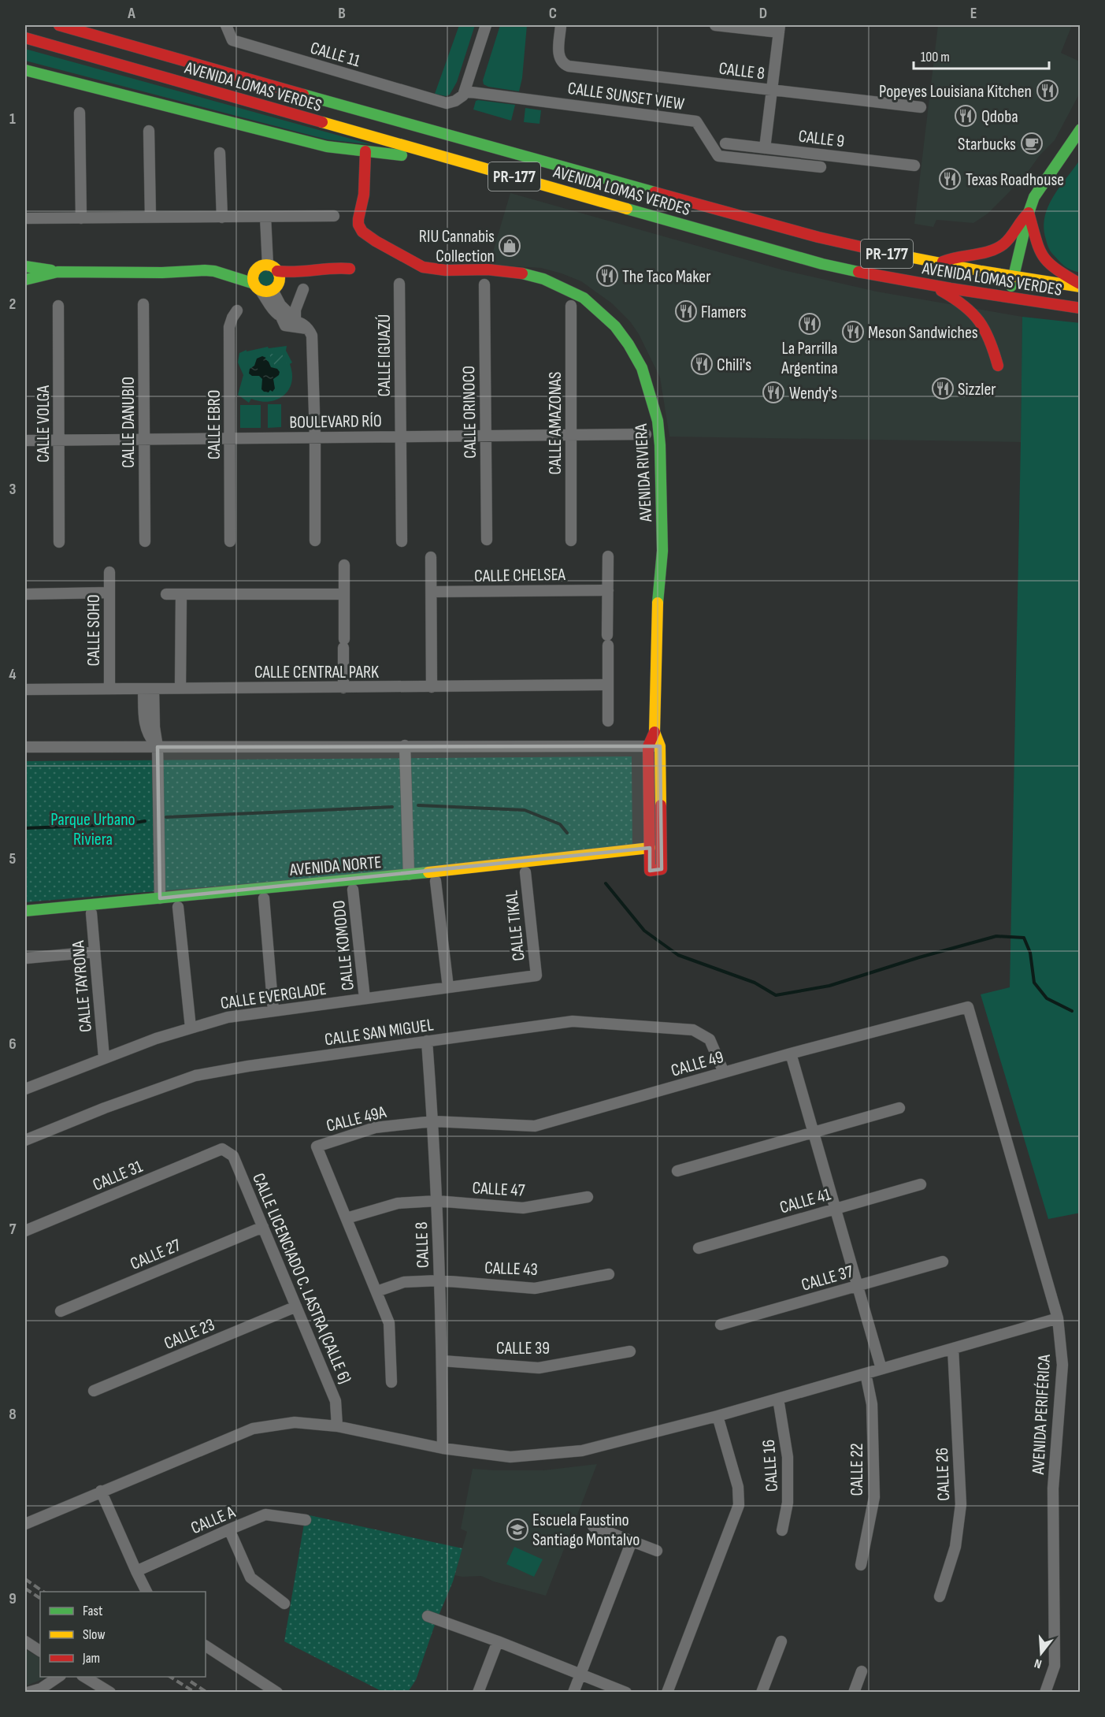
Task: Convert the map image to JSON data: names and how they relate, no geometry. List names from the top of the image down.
{
  "streets": {
    "main road": [
      "AVENIDA LOMAS VERDES",
      "PR-177",
      "AVENIDA RIVIERA",
      "AVENIDA NORTE"
    ],
    "street": [
      "CALLE 11",
      "CALLE 8",
      "CALLE SUNSET VIEW",
      "CALLE 9",
      "CALLE IGUAZÚ",
      "CALLE ORINOCO",
      "BOULEVARD RÍO",
      "CALLE DANUBIO",
      "CALLE AMAZONAS",
      "CALLE VOLGA",
      "CALLE EBRO",
      "CALLE CHELSEA",
      "CALLE SOHO",
      "CALLE CENTRAL PARK",
      "CALLE TIKAL",
      "CALLE KOMODO",
      "CALLE TAYRONA",
      "CALLE EVERGLADE",
      "CALLE SAN MIGUEL",
      "CALLE 49",
      "CALLE 49A",
      "CALLE 31",
      "CALLE 47",
      "CALLE 41",
      "CALLE 27",
      "CALLE 43",
      "CALLE 37",
      "CALLE LICENCIADO C. LASTRA (CALLE 6)",
      "CALLE 23",
      "CALLE 39",
      "AVENIDA PERIFÉRICA",
      "CALLE 16",
      "CALLE 22",
      "CALLE 26",
      "CALLE A"
    ]
  },
  "crossings": [
    ["CALLE 11", "CALLE SUNSET VIEW"],
    ["CALLE 8", "CALLE SAN MIGUEL"],
    ["CALLE 8", "CALLE 49"],
    ["CALLE 8", "CALLE 49A"],
    ["CALLE 8", "CALLE 47"],
    ["CALLE 8", "CALLE 43"],
    ["CALLE 8", "CALLE 39"],
    ["CALLE IGUAZÚ", "BOULEVARD RÍO"],
    ["CALLE ORINOCO", "BOULEVARD RÍO"],
    ["BOULEVARD RÍO", "CALLE DANUBIO"],
    ["BOULEVARD RÍO", "CALLE AMAZONAS"],
    ["BOULEVARD RÍO", "CALLE VOLGA"],
    ["BOULEVARD RÍO", "CALLE EBRO"],
    ["AVENIDA RIVIERA", "AVENIDA NORTE"],
    ["CALLE SOHO", "CALLE CENTRAL PARK"],
    ["CALLE TIKAL", "CALLE EVERGLADE"],
    ["CALLE KOMODO", "CALLE EVERGLADE"],
    ["CALLE TAYRONA", "CALLE EVERGLADE"],
    ["CALLE SAN MIGUEL", "CALLE 49"],
    ["CALLE 49", "CALLE 49A"],
    ["CALLE 49", "AVENIDA PERIFÉRICA"],
    ["CALLE 49A", "CALLE 47"],
    ["CALLE 31", "CALLE LICENCIADO C. LASTRA (CALLE 6)"],
    ["CALLE 27", "CALLE LICENCIADO C. LASTRA (CALLE 6)"],
    ["CALLE LICENCIADO C. LASTRA (CALLE 6)", "CALLE 23"]
  ],
  "parks": ["Parque Urbano Riviera"],
  "places": {
    "restaurant": [
      "Popeyes Louisiana Kitchen",
      "Qdoba",
      "Texas Roadhouse",
      "The Taco Maker",
      "Flamers",
      "La Parrilla Argentina",
      "Meson Sandwiches",
      "Chili's",
      "Sizzler",
      "Wendy's"
    ],
    "cafe": ["Starbucks"],
    "shop": ["RIU Cannabis Collection"],
    "school or university": ["Escuela Faustino Santiago Montalvo"]
  },
  "legend": ["Fast", "Slow", "Jam"],
  "scale_bar": "100 m",
  "north": "bottom",
  "grid": {
    "columns": [
      "A",
      "B",
      "C",
      "D",
      "E"
    ],
    "rows": [
      "1",
      "2",
      "3",
      "4",
      "5",
      "6",
      "7",
      "8",
      "9"
    ]
  }
}
